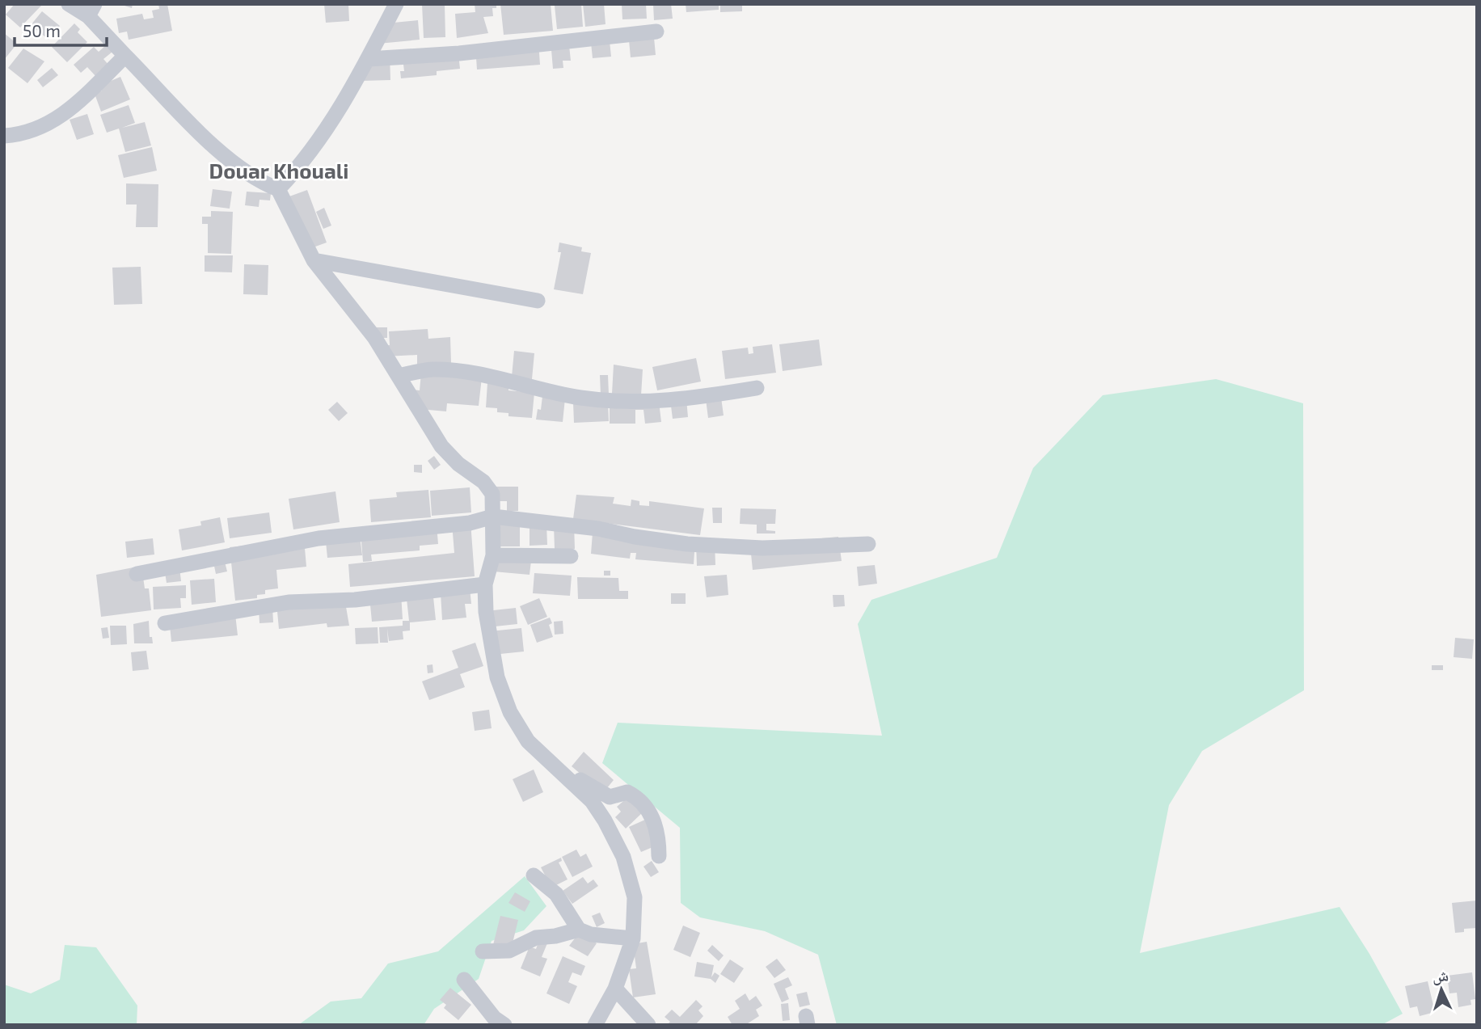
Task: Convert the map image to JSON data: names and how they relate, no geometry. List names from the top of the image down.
{
  "districts": ["Douar Khouali"],
  "scale_bar": "50 m",
  "north": "top"
}
